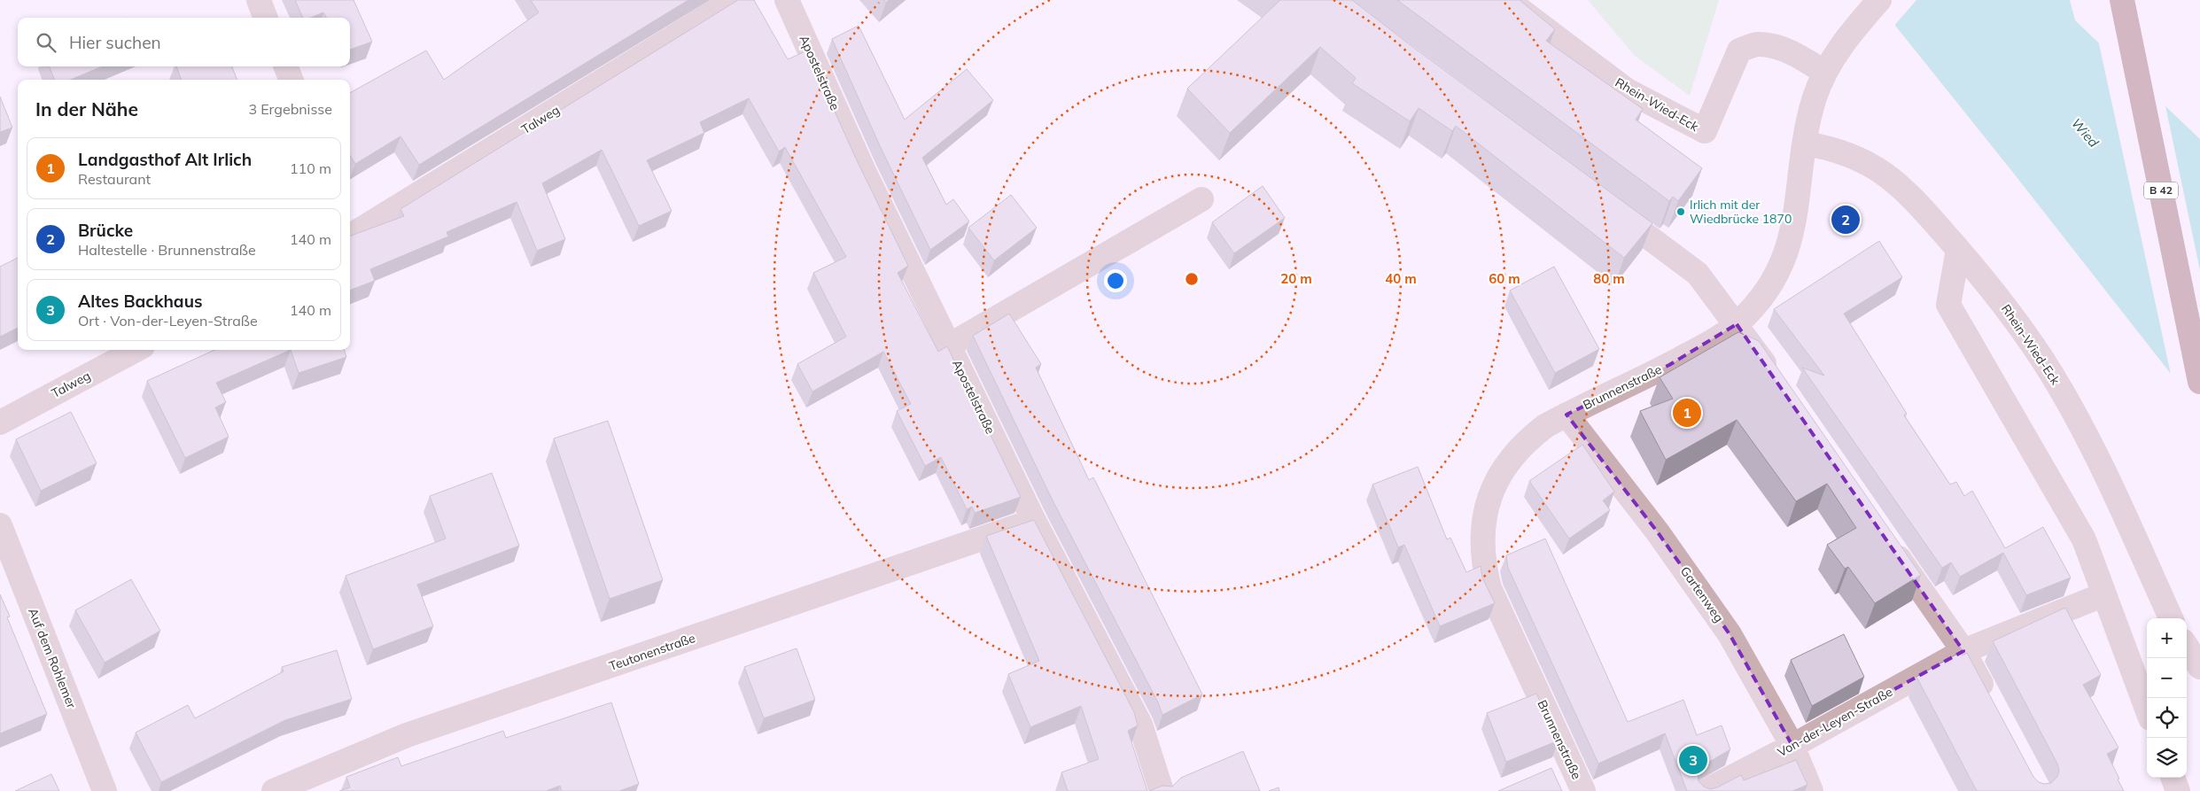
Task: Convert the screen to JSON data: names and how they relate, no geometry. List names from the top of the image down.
{
  "streets": {
    "main road": ["B 42"],
    "street": [
      "Apostelstraße",
      "Rhein-Wied-Eck",
      "Talweg",
      "Brunnenstraße",
      "Gartenweg",
      "Teutonenstraße",
      "Auf dem Rohlemer",
      "Von-der-Leyen-Straße"
    ]
  },
  "crossings": [
    ["Apostelstraße", "Teutonenstraße"],
    ["Rhein-Wied-Eck", "Brunnenstraße"],
    ["Brunnenstraße", "Gartenweg"],
    ["Gartenweg", "Von-der-Leyen-Straße"]
  ],
  "water": ["Wied"],
  "places": ["Irlich mit der Wiedbrücke 1870"],
  "page": {
    "search": "Hier suchen",
    "heading": ["In der Nähe", "3 Ergebnisse"],
    "list": [
      {
        "mark": "1",
        "name": "Landgasthof Alt Irlich",
        "note": "Restaurant",
        "value": "110 m"
      },
      {
        "mark": "2",
        "name": "Brücke",
        "note": "Haltestelle · Brunnenstraße",
        "value": "140 m"
      },
      {
        "mark": "3",
        "name": "Altes Backhaus",
        "note": "Ort · Von-der-Leyen-Straße",
        "value": "140 m"
      }
    ],
    "pins": ["2", "1", "3"],
    "map_buttons": ["+", "−"]
  },
  "rings": [
    "20 m",
    "40 m",
    "60 m",
    "80 m"
  ]
}
